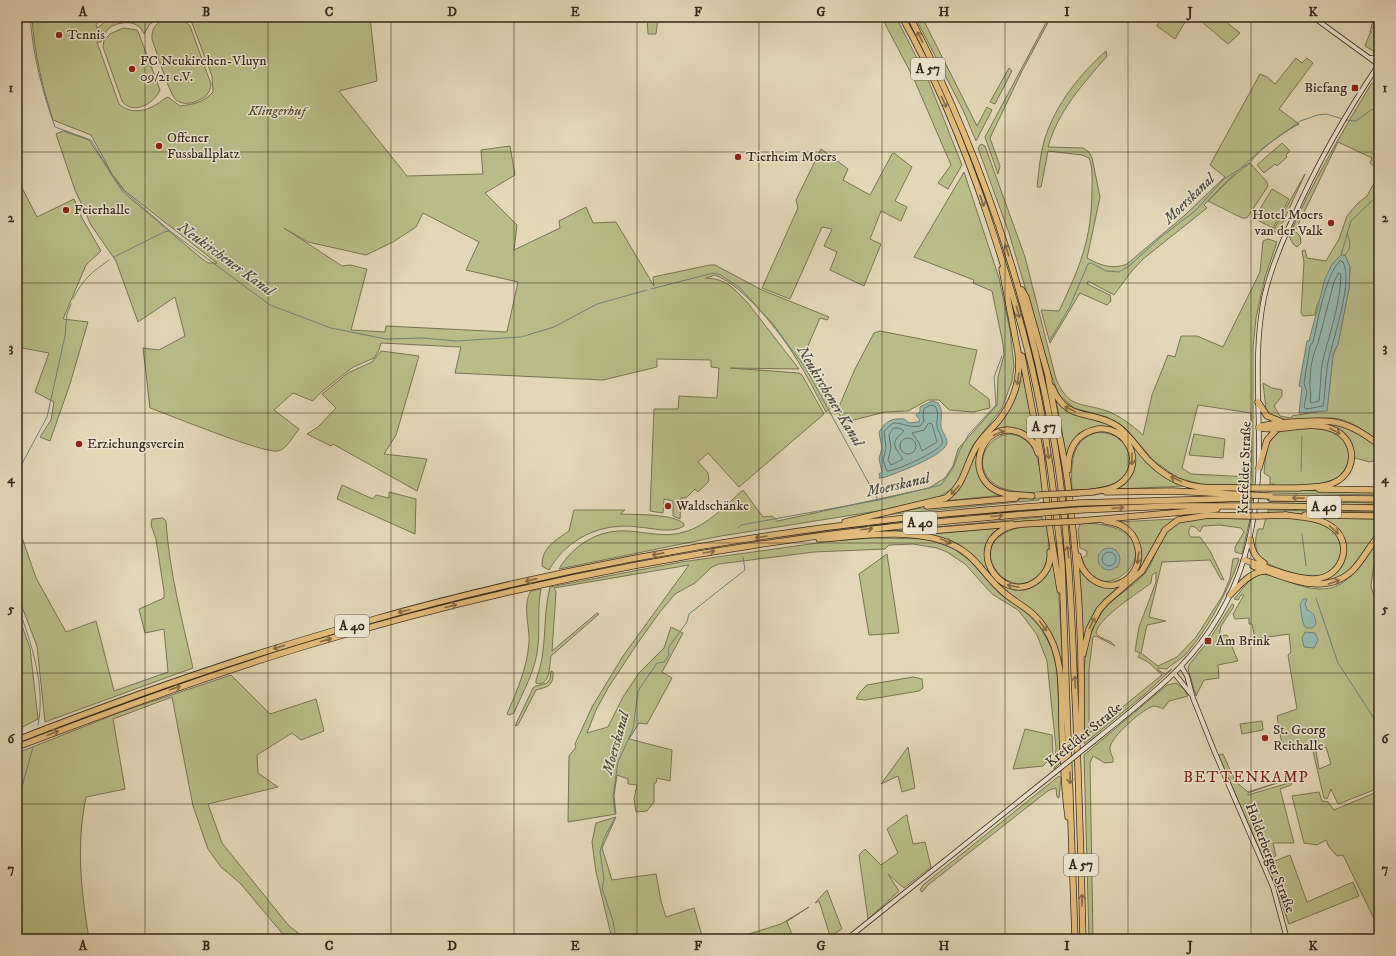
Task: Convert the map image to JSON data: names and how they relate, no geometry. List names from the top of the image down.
{
  "streets": {
    "highway": ["A 57", "A 40"],
    "main road": ["Krefelder Straße", "Holderberger Straße"]
  },
  "crossings": [
    ["Krefelder Straße", "Holderberger Straße"]
  ],
  "districts": ["BETTENKAMP"],
  "water": ["Moerskanal", "Neukirchener Kanal"],
  "parks": ["Klingerhuf"],
  "places": {
    "other": [
      "Tennis",
      "FC Neukirchen-Vluyn 09/21 e.V.",
      "Offener Fussballplatz",
      "Tierheim Moers",
      "Feierhalle",
      "Hotel Moers van der Valk",
      "Erziehungsverein",
      "Waldschänke",
      "St. Georg Reithalle"
    ],
    "transit": ["Biefang", "Am Brink"]
  },
  "grid": {
    "columns": [
      "A",
      "B",
      "C",
      "D",
      "E",
      "F",
      "G",
      "H",
      "I",
      "J",
      "K"
    ],
    "rows": [
      "1",
      "2",
      "3",
      "4",
      "5",
      "6",
      "7"
    ]
  }
}
